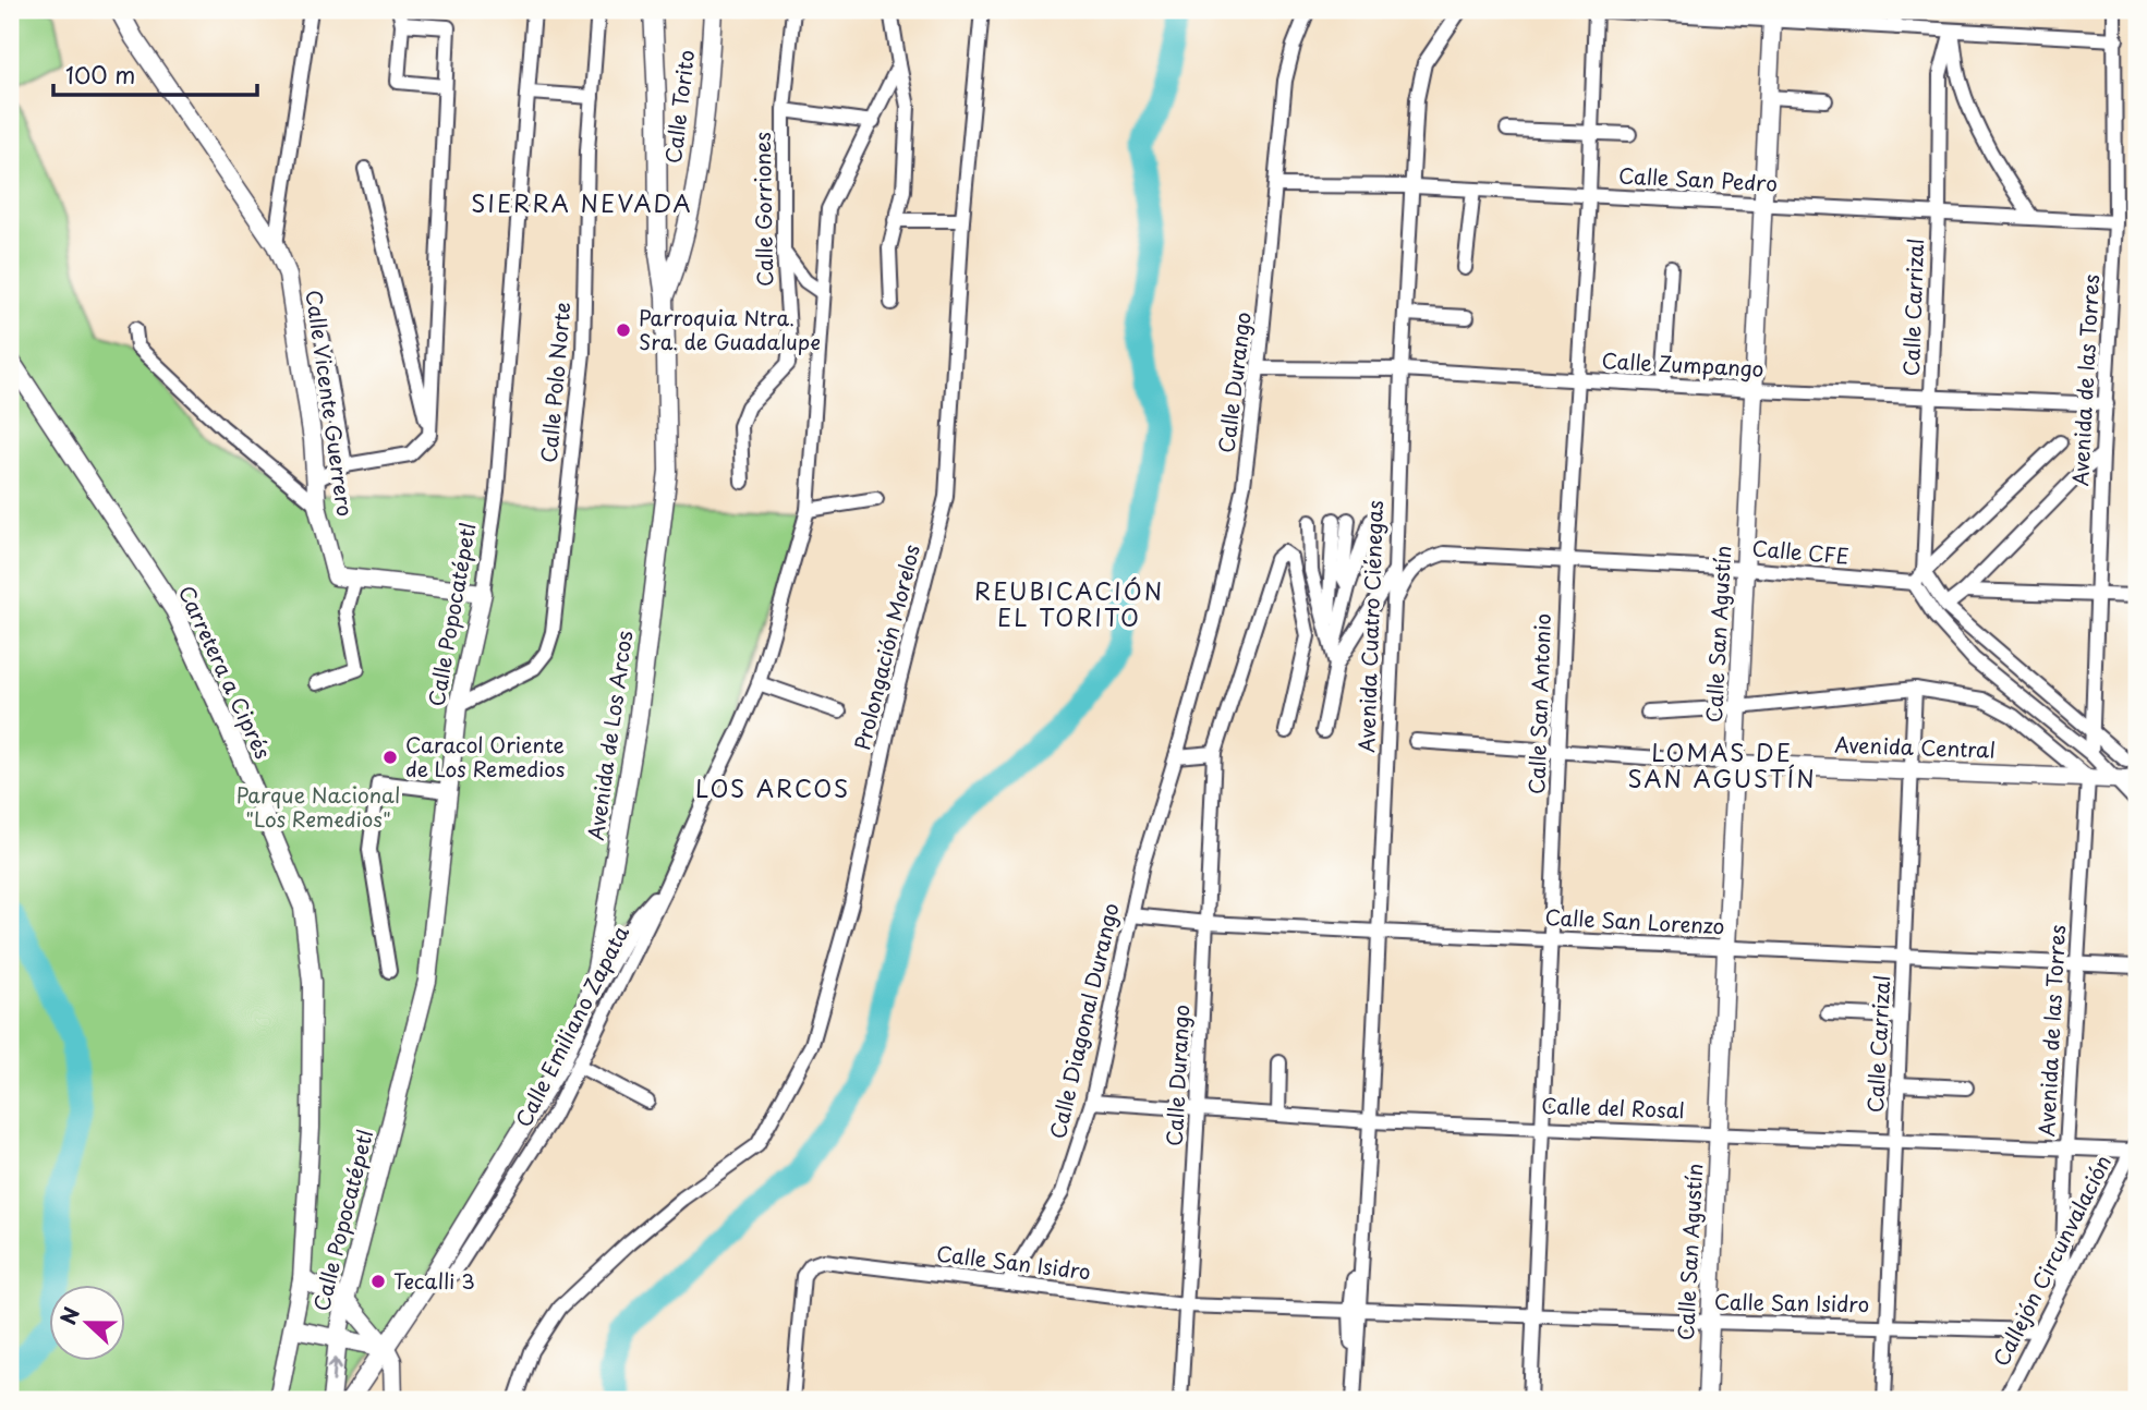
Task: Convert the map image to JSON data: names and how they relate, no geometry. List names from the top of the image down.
{
  "streets": {
    "main road": [
      "Calle Torito",
      "Calle Vicente Guerrero",
      "Calle Popocatépetl",
      "Calle San Agustín",
      "Carretera a Ciprés",
      "Avenida de Los Arcos",
      "Avenida Central"
    ],
    "street": [
      "Calle San Pedro",
      "Calle Gorriones",
      "Calle Carrizal",
      "Calle Zumpango",
      "Avenida de las Torres",
      "Calle Polo Norte",
      "Calle Durango",
      "Calle CFE",
      "Avenida Cuatro Ciénegas",
      "Prolongación Morelos",
      "Calle San Antonio",
      "Calle San Lorenzo",
      "Calle Diagonal Durango",
      "Calle Emiliano Zapata",
      "Calle del Rosal",
      "Callejón Circunvalación",
      "Calle San Isidro"
    ]
  },
  "crossings": [
    ["Calle Torito", "Avenida de Los Arcos"],
    ["Calle San Pedro", "Calle Carrizal"],
    ["Calle San Pedro", "Avenida de las Torres"],
    ["Calle San Pedro", "Calle Durango"],
    ["Calle San Pedro", "Avenida Cuatro Ciénegas"],
    ["Calle San Pedro", "Calle San Agustín"],
    ["Calle San Pedro", "Calle San Antonio"],
    ["Calle Carrizal", "Calle Zumpango"],
    ["Calle Carrizal", "Calle CFE"],
    ["Calle Carrizal", "Avenida Central"],
    ["Calle Carrizal", "Calle San Lorenzo"],
    ["Calle Carrizal", "Calle del Rosal"],
    ["Calle Carrizal", "Calle San Isidro"],
    ["Calle Zumpango", "Avenida de las Torres"],
    ["Calle Zumpango", "Calle Durango"],
    ["Calle Zumpango", "Avenida Cuatro Ciénegas"],
    ["Calle Zumpango", "Calle San Agustín"],
    ["Calle Zumpango", "Calle San Antonio"],
    ["Avenida de las Torres", "Avenida Central"],
    ["Avenida de las Torres", "Calle San Lorenzo"],
    ["Avenida de las Torres", "Calle del Rosal"],
    ["Avenida de las Torres", "Callejón Circunvalación"],
    ["Calle Polo Norte", "Calle Popocatépetl"],
    ["Calle Durango", "Calle San Lorenzo"],
    ["Calle Durango", "Calle Diagonal Durango"],
    ["Calle Durango", "Calle del Rosal"],
    ["Calle Durango", "Calle San Isidro"],
    ["Calle CFE", "Avenida Cuatro Ciénegas"],
    ["Calle CFE", "Calle San Agustín"],
    ["Calle CFE", "Calle San Antonio"],
    ["Avenida Cuatro Ciénegas", "Calle San Lorenzo"],
    ["Avenida Cuatro Ciénegas", "Calle del Rosal"],
    ["Avenida Cuatro Ciénegas", "Calle San Isidro"],
    ["Calle San Agustín", "Avenida Central"],
    ["Calle San Agustín", "Calle San Lorenzo"],
    ["Calle San Agustín", "Calle del Rosal"],
    ["Calle San Agustín", "Calle San Isidro"],
    ["Calle San Antonio", "Avenida Central"],
    ["Calle San Antonio", "Calle San Lorenzo"],
    ["Calle San Antonio", "Calle del Rosal"],
    ["Calle San Antonio", "Calle San Isidro"],
    ["Avenida de Los Arcos", "Calle Emiliano Zapata"],
    ["Calle San Lorenzo", "Calle Diagonal Durango"],
    ["Calle Diagonal Durango", "Calle del Rosal"],
    ["Calle Diagonal Durango", "Calle San Isidro"],
    ["Calle del Rosal", "Callejón Circunvalación"],
    ["Callejón Circunvalación", "Calle San Isidro"]
  ],
  "districts": [
    "SIERRA NEVADA",
    "REUBICACIÓN EL TORITO",
    "LOMAS DE SAN AGUSTÍN",
    "LOS ARCOS"
  ],
  "parks": ["Parque Nacional \"Los Remedios\""],
  "places": ["Parroquia Ntra. Sra. de Guadalupe", "Caracol Oriente de Los Remedios", "Tecalli 3"],
  "scale_bar": "100 m",
  "north": "left"
}
